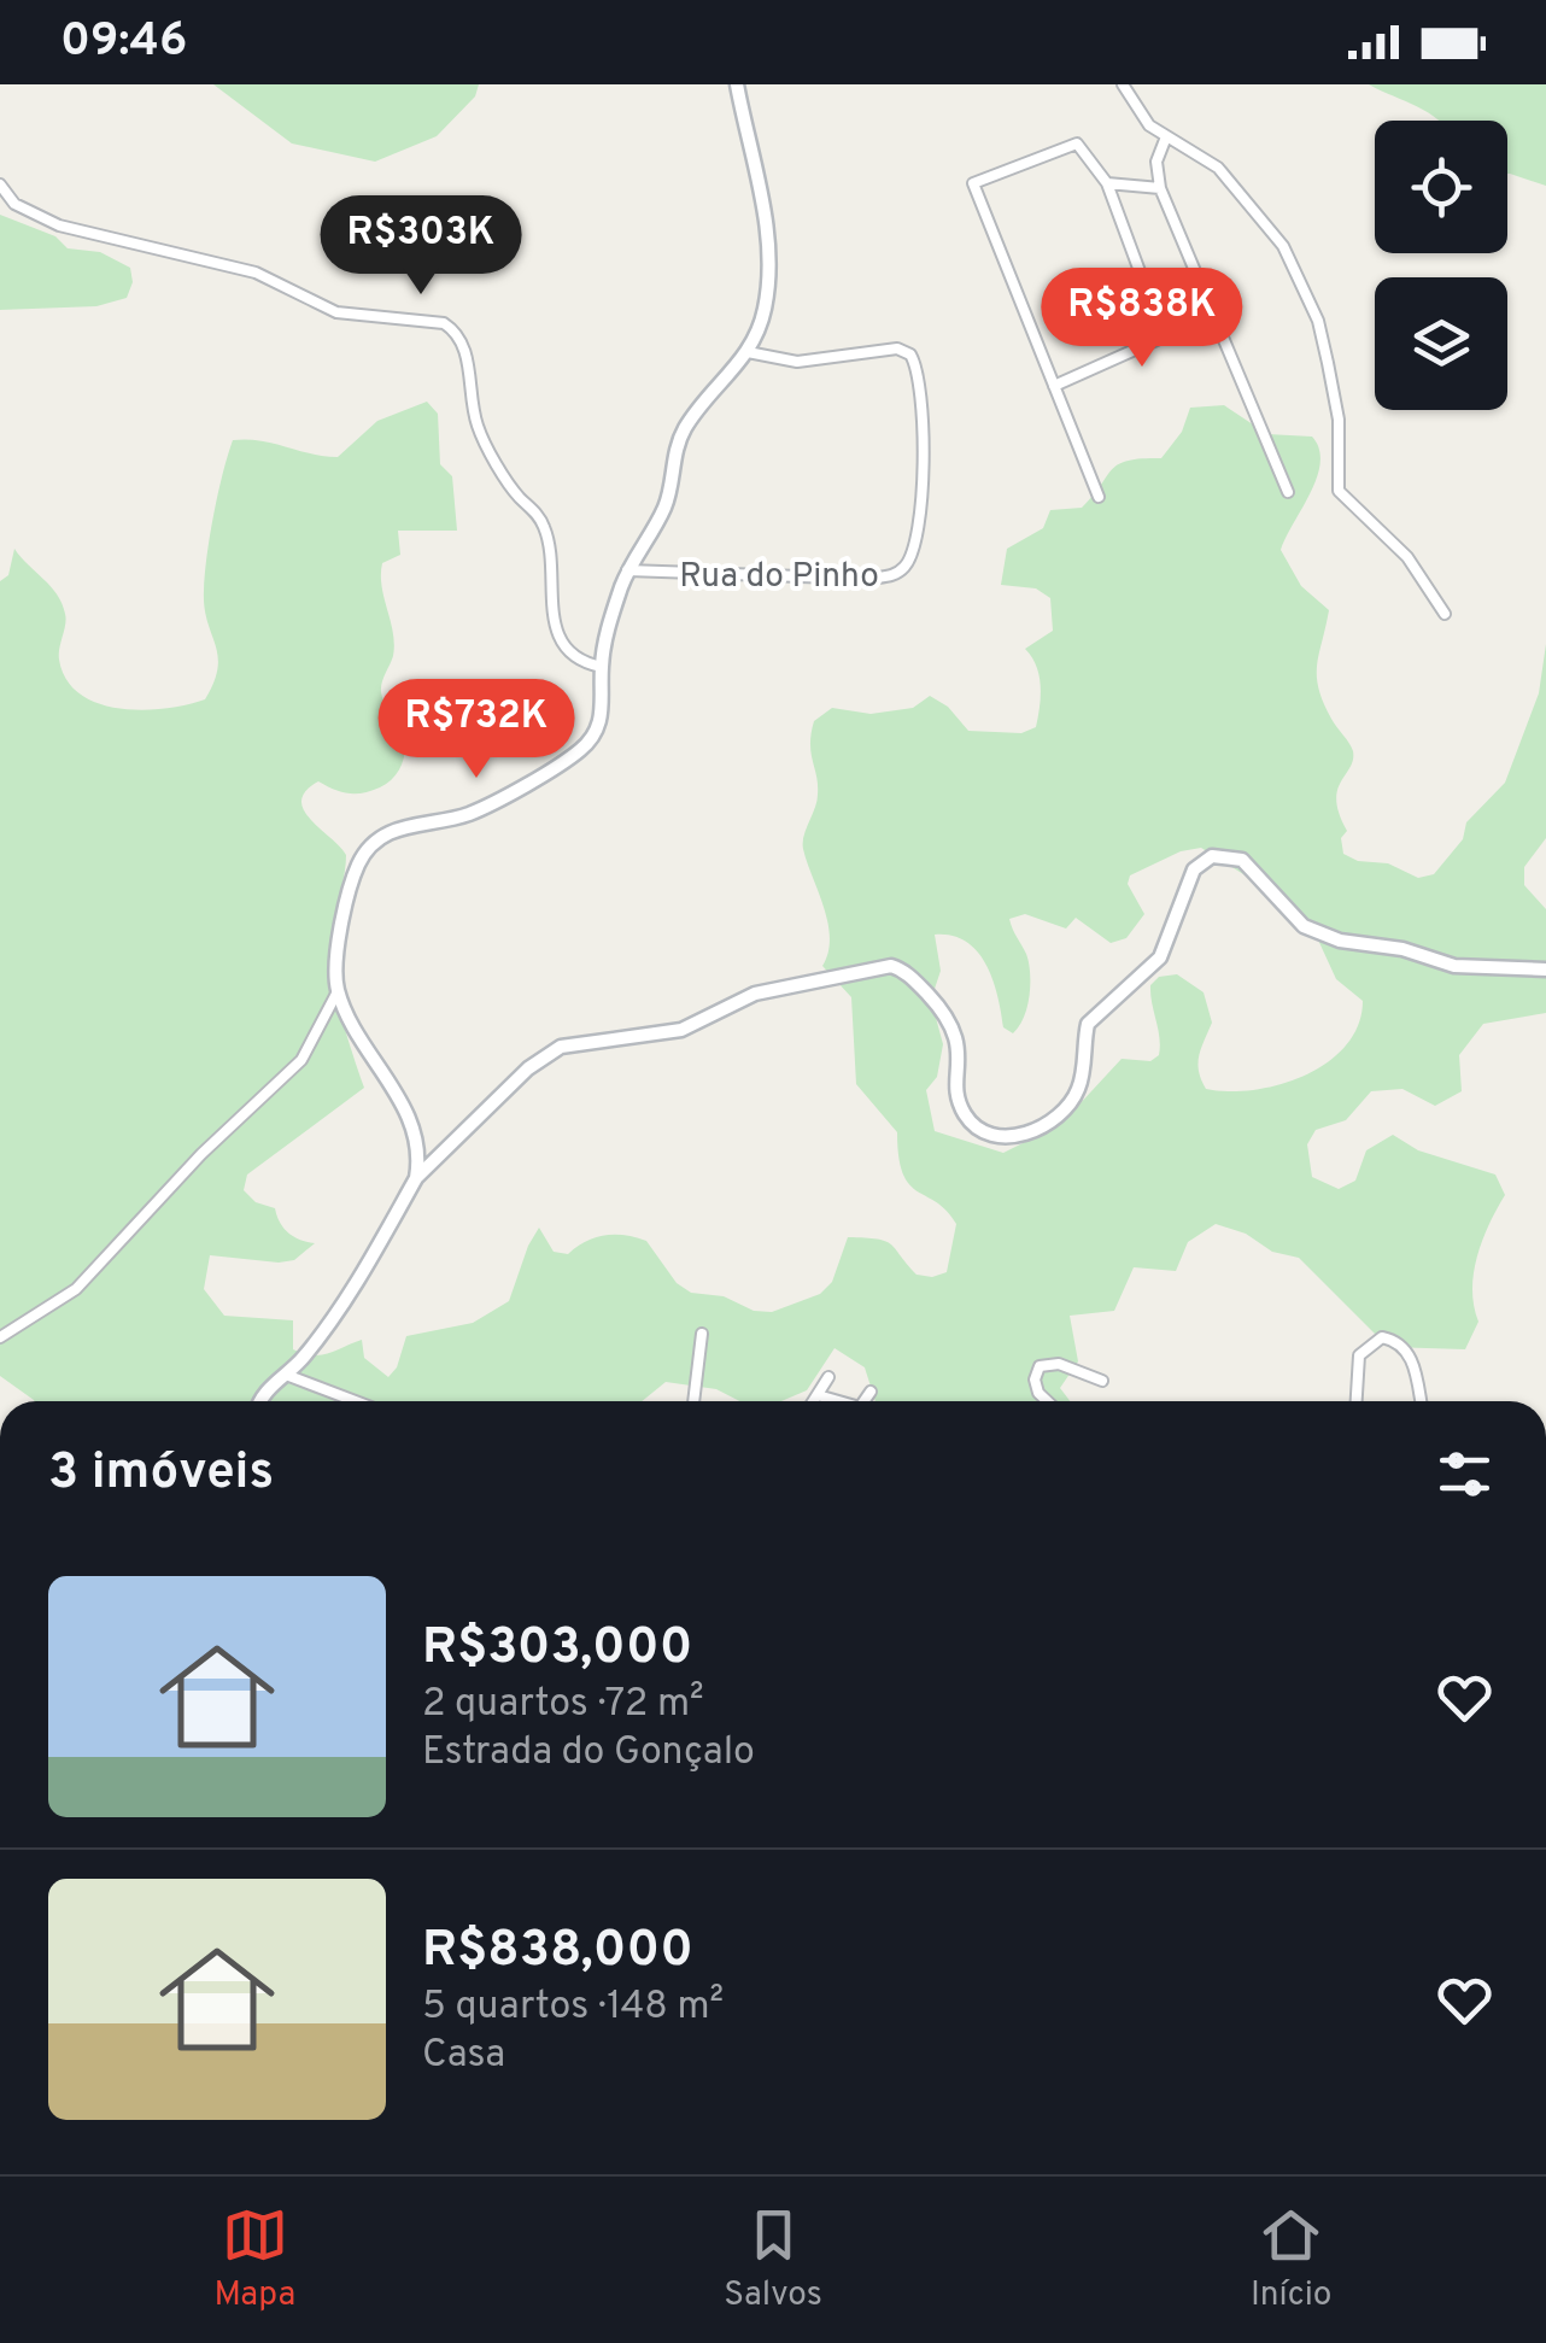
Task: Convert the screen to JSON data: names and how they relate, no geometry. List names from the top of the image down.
{
  "streets": {
    "street": ["Rua do Pinho"]
  },
  "page": {
    "status": "09:46",
    "price": ["R$303K", "R$838K", "R$732K"],
    "heading": "3 imóveis",
    "list": [
      {
        "name": "R$303,000",
        "note": "2 quartos · 72 m² · Estrada do Gonçalo"
      },
      {
        "name": "R$838,000",
        "note": "5 quartos · 148 m² · Casa"
      }
    ],
    "tabs": ["Mapa", "Salvos", "Início"]
  }
}
